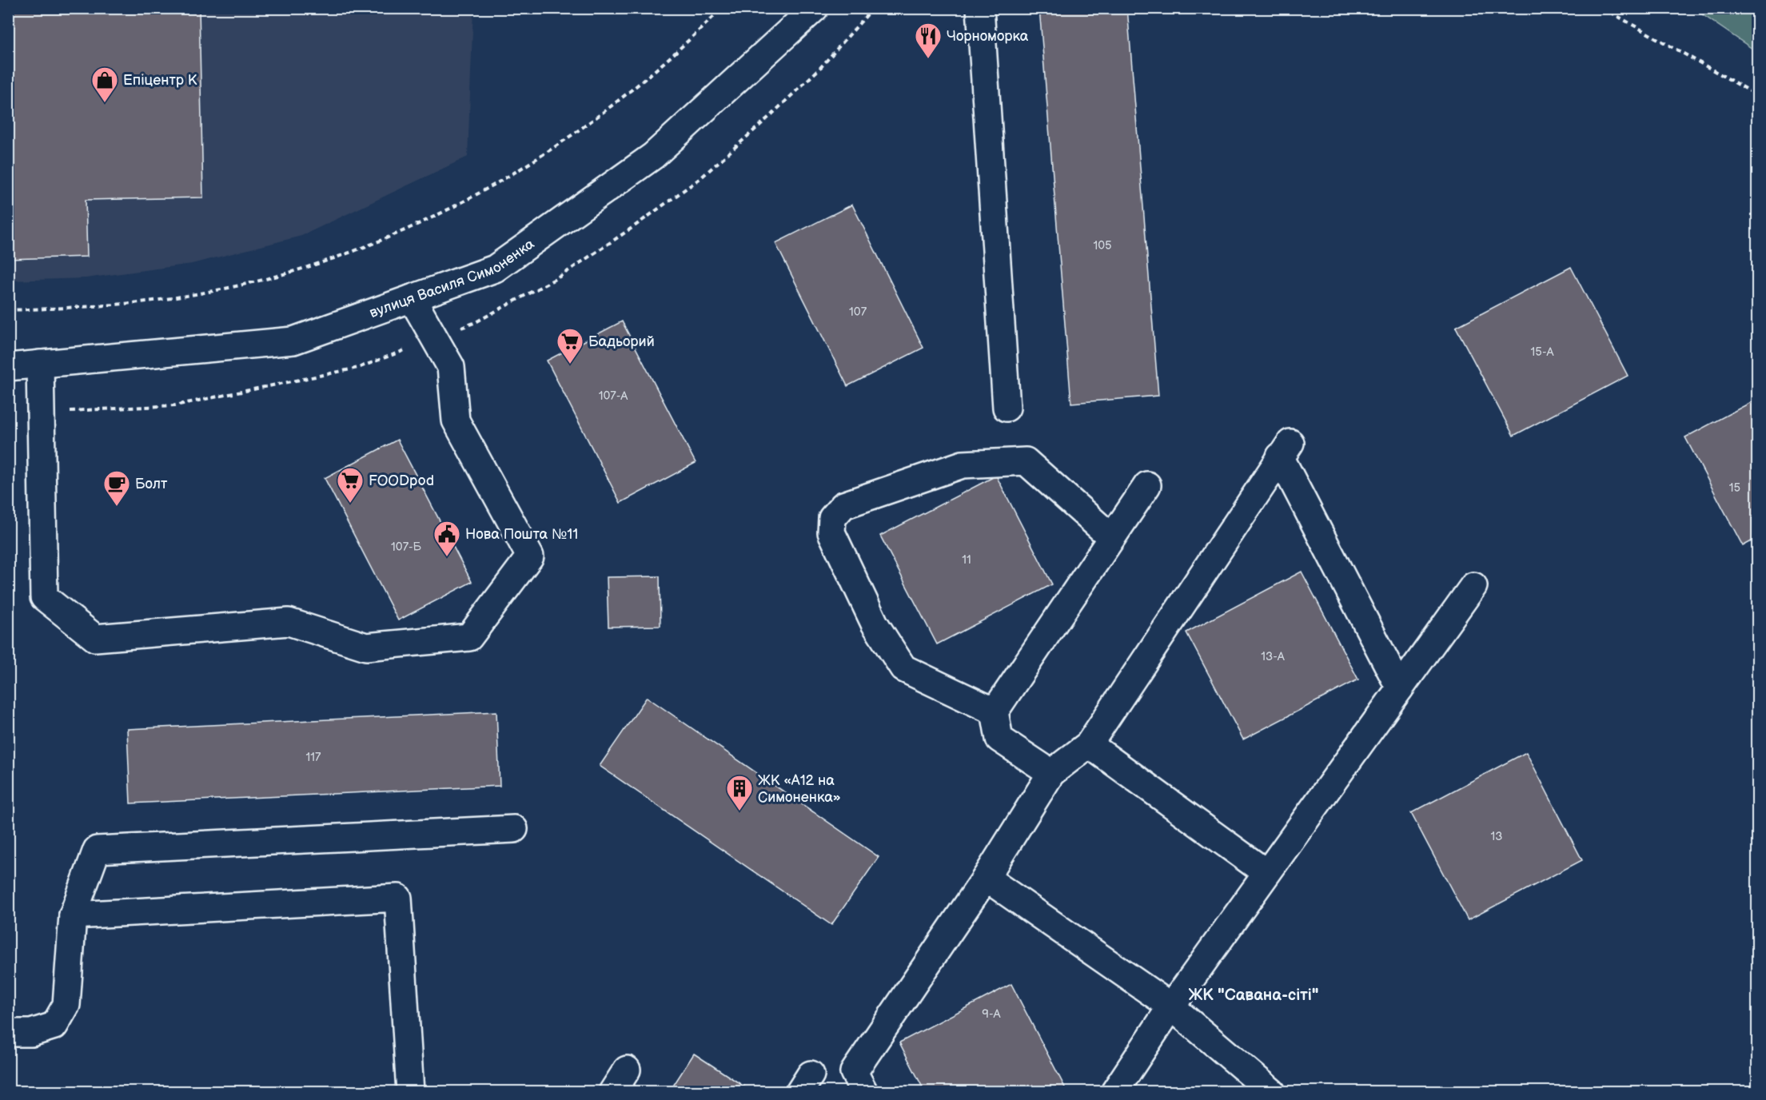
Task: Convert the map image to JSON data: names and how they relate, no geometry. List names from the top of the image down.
{
  "streets": {
    "street": ["вулиця Василя Симоненка"]
  },
  "districts": ["ЖК \"Савана-сіті\""],
  "places": {
    "restaurant": ["Чорноморка"],
    "shop": ["Епіцентр К"],
    "supermarket": ["Бадьорий", "FOODpod"],
    "cafe": ["Болт"],
    "public building": ["Нова Пошта №11"],
    "building": ["ЖК «А12 на Симоненка»"]
  },
  "house_numbers": [
    "105",
    "107",
    "15-А",
    "107-А",
    "15",
    "107-Б",
    "11",
    "13-А",
    "117",
    "13",
    "9-А"
  ]
}
